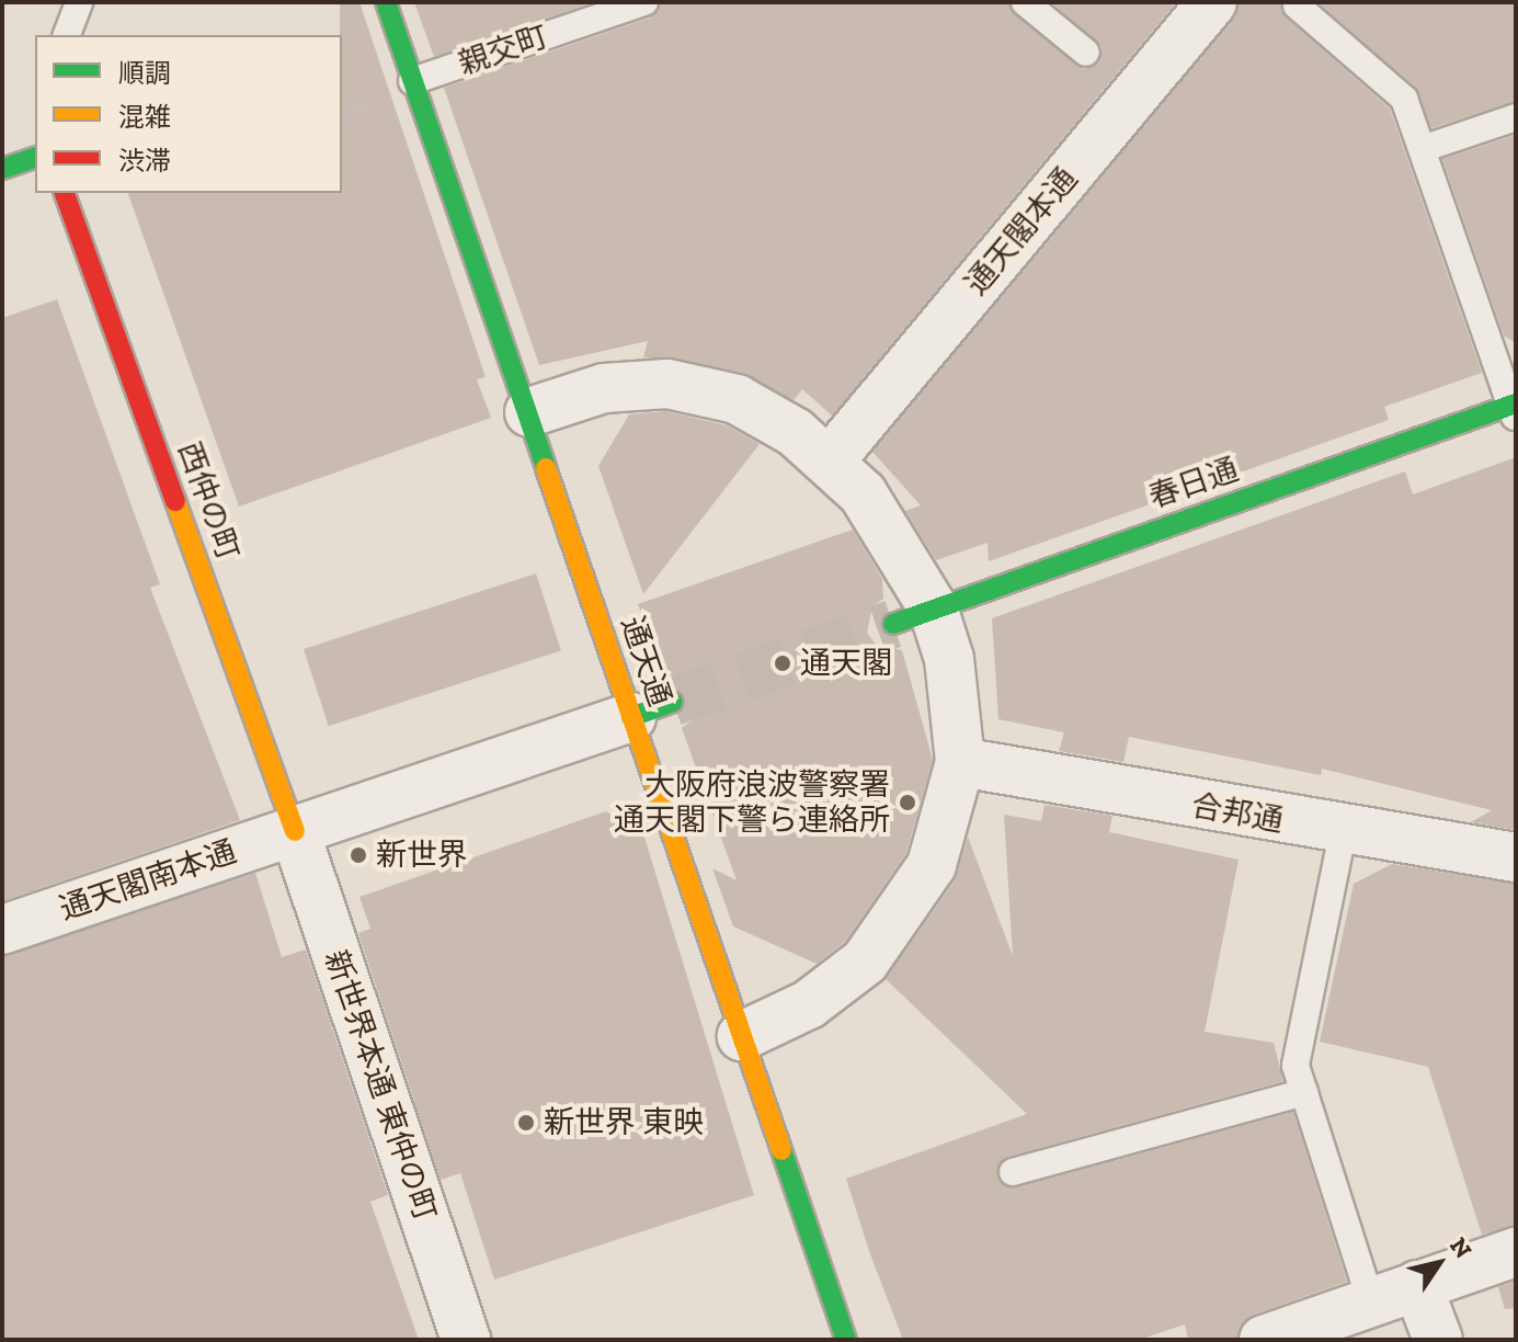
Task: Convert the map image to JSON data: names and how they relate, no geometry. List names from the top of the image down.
{
  "streets": {
    "street": [
      "通天閣本通",
      "春日通",
      "西仲の町",
      "通天通",
      "合邦通",
      "通天閣南本通",
      "新世界本通 東仲の町"
    ],
    "lane": ["親交町"]
  },
  "crossings": [
    ["親交町", "通天通"],
    ["西仲の町", "通天閣南本通"],
    ["西仲の町", "新世界本通 東仲の町"],
    ["通天通", "通天閣南本通"],
    ["通天閣南本通", "新世界本通 東仲の町"]
  ],
  "places": [
    "通天閣",
    "大阪府浪波警察署 通天閣下警ら連絡所",
    "新世界",
    "新世界 東映"
  ],
  "legend": ["順調", "混雑", "渋滞"],
  "north": "top right"
}
